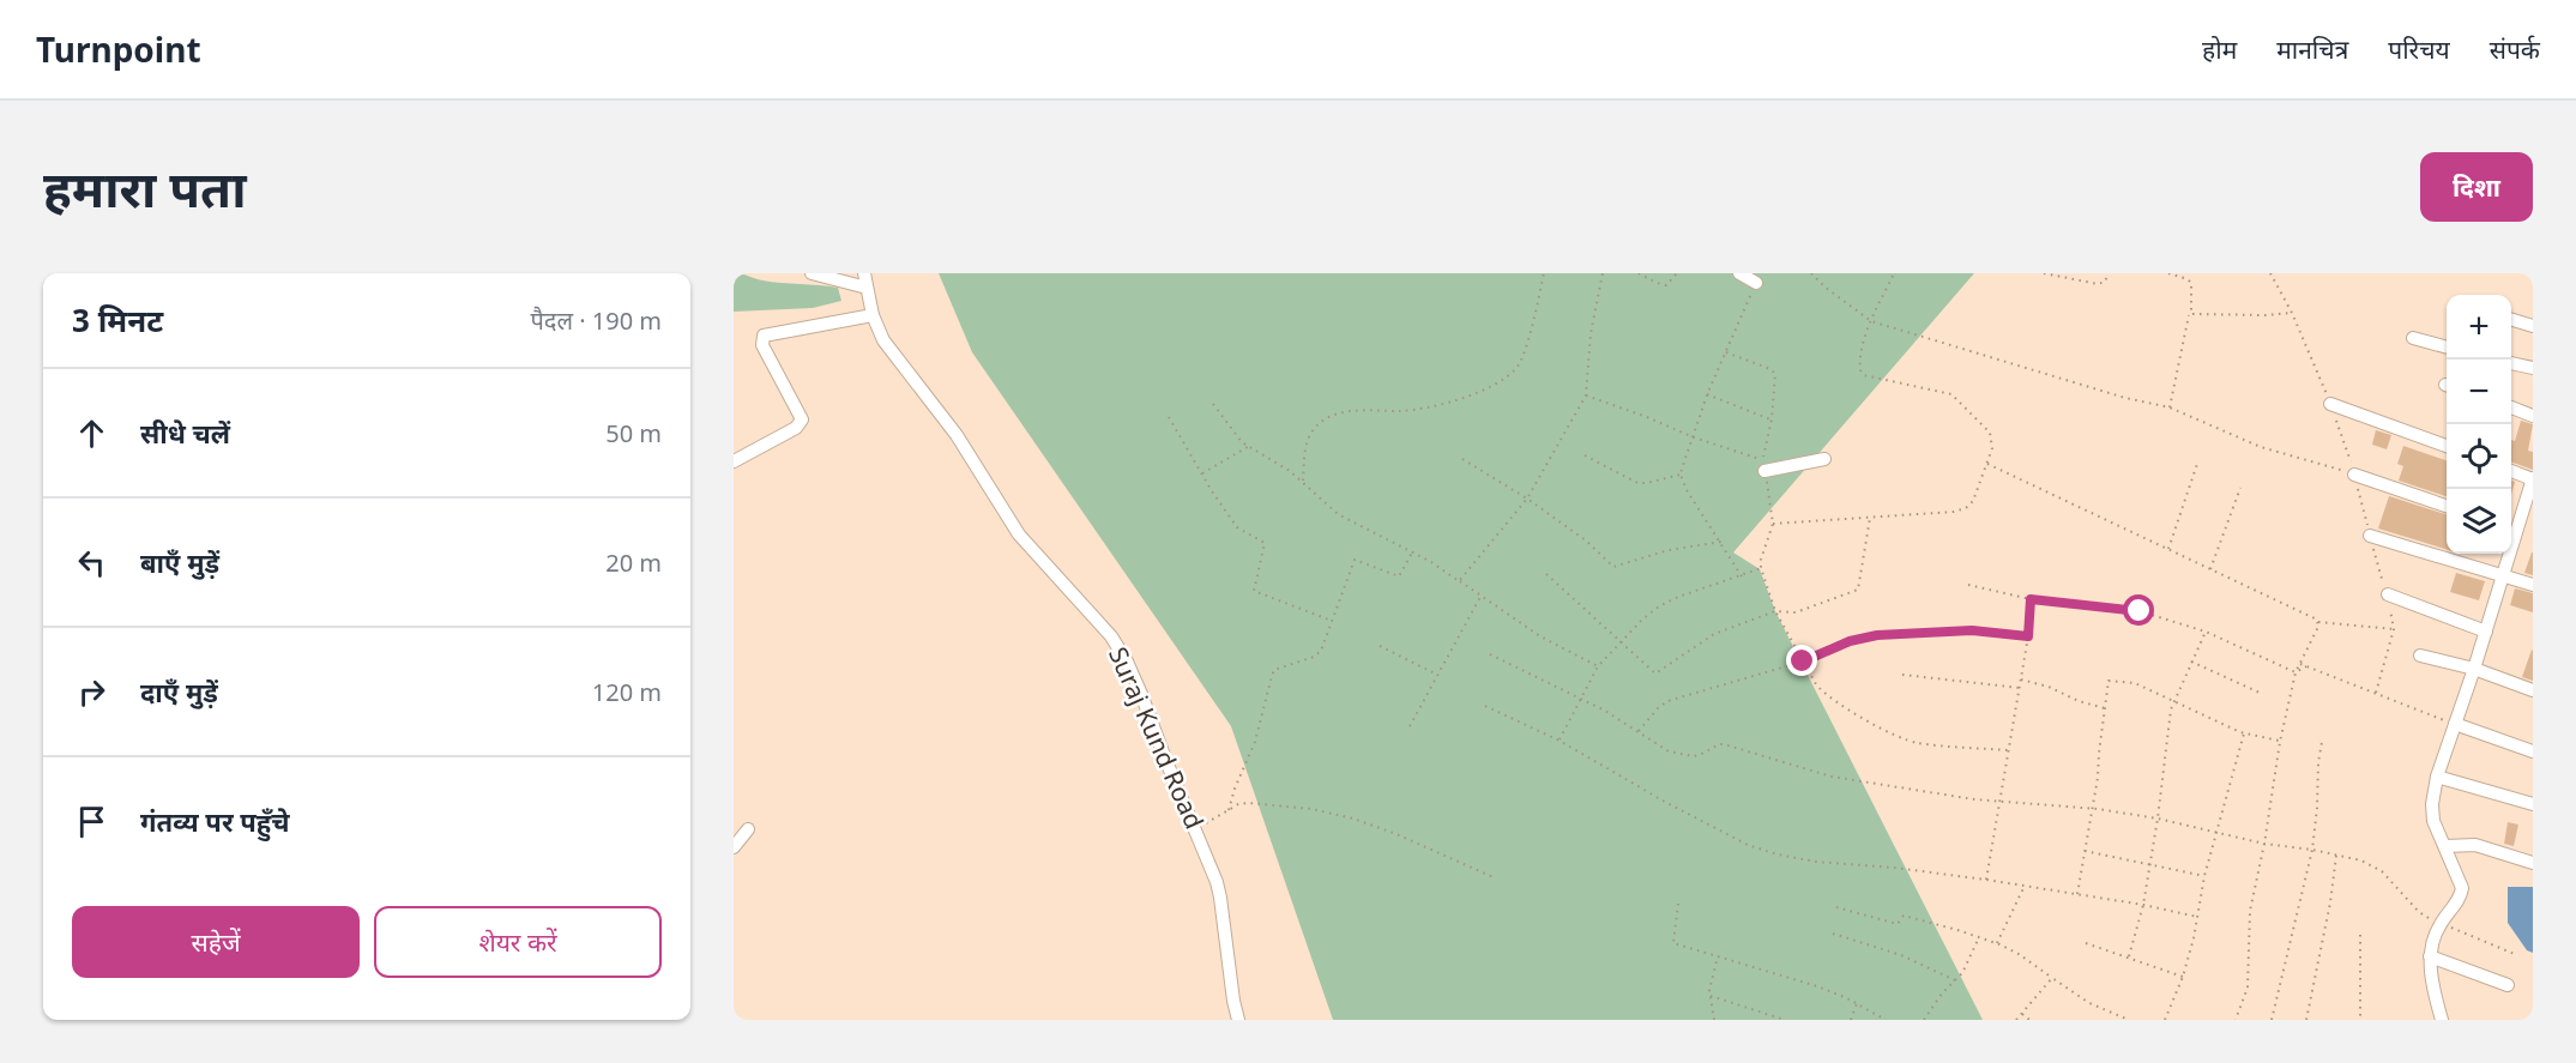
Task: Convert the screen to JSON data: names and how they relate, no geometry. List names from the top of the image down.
{
  "streets": {
    "street": ["Suraj Kund Road"]
  },
  "page": {
    "header": "Turnpoint",
    "nav": [
      "होम",
      "मानचित्र",
      "परिचय",
      "संपर्क"
    ],
    "buttons": [
      "दिशा",
      ["सहेजें", "शेयर करें"]
    ],
    "title": "हमारा पता",
    "heading": ["3 मिनट", "पैदल · 190 m"],
    "map_buttons": ["+", "−"],
    "list": [
      ["सीधे चलें", "50 m"],
      ["बाएँ मुड़ें", "20 m"],
      ["दाएँ मुड़ें", "120 m"],
      "गंतव्य पर पहुँचे"
    ]
  }
}
